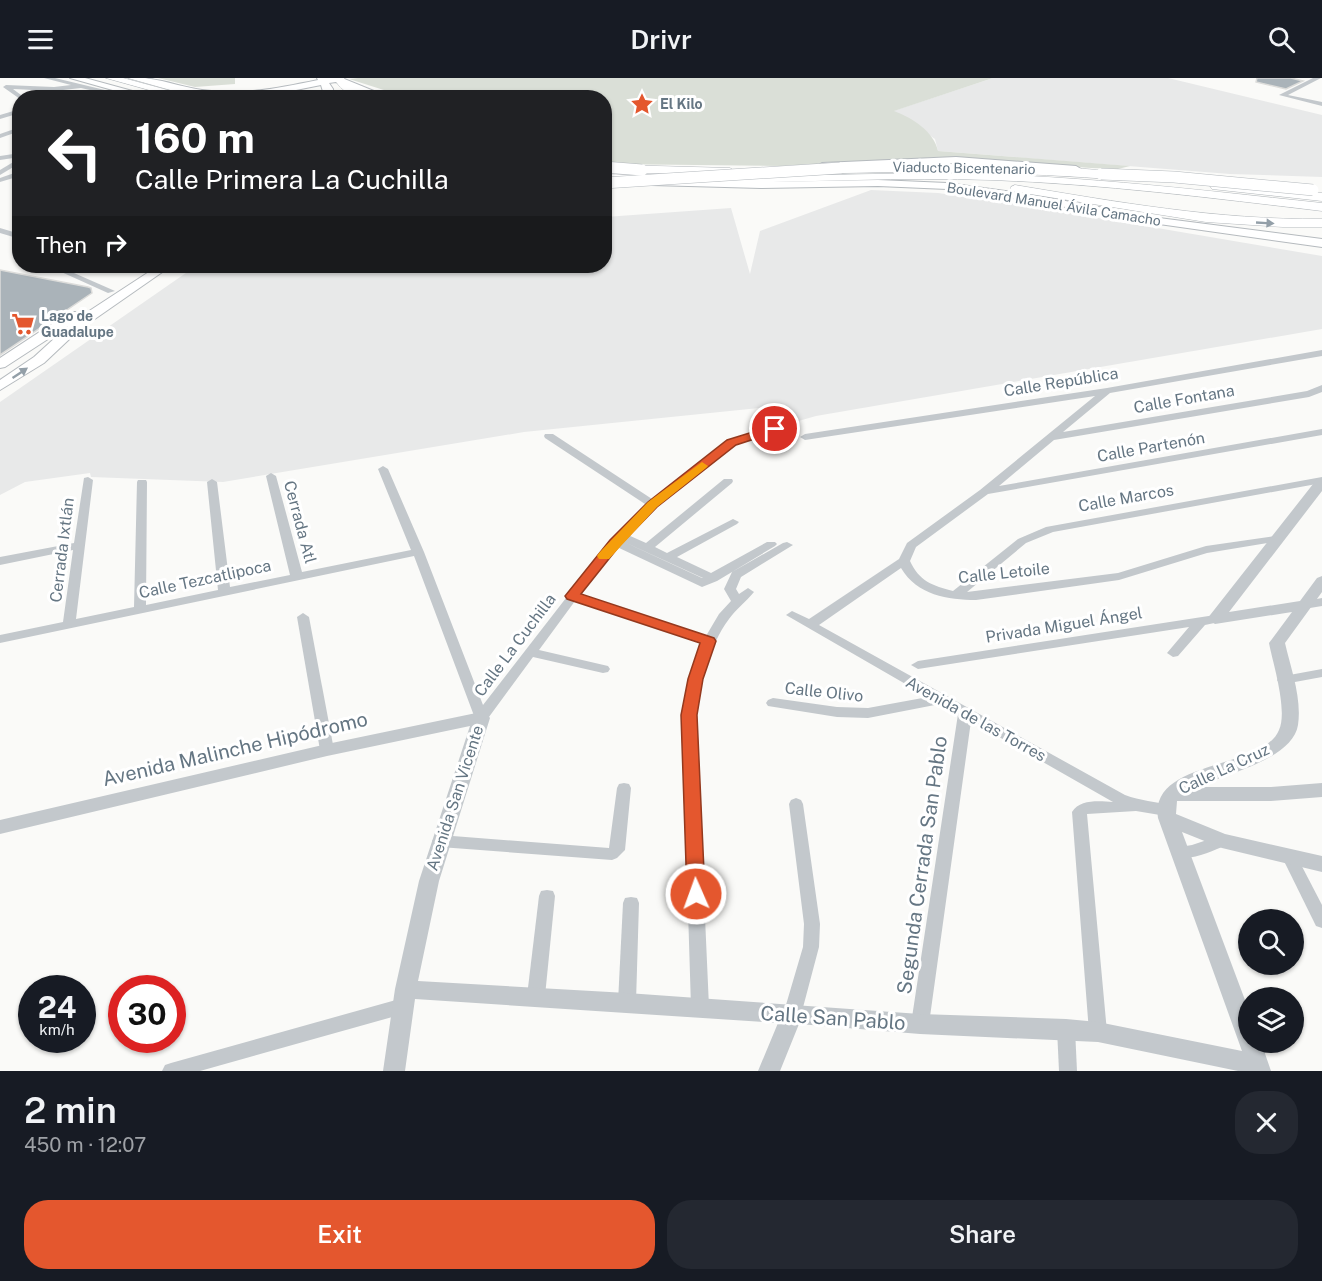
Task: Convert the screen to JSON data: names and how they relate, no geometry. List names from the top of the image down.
{
  "streets": {
    "highway": ["Viaducto Bicentenario", "Boulevard Manuel Ávila Camacho"],
    "street": [
      "Calle República",
      "Calle Fontana",
      "Calle Partenón",
      "Calle Marcos",
      "Cerrada Atl",
      "Cerrada Ixtlán",
      "Calle Letoile",
      "Calle Tezcatlipoca",
      "Privada Miguel Ángel",
      "Calle La Cuchilla",
      "Calle Olivo",
      "Avenida de las Torres",
      "Avenida Malinche Hipódromo",
      "Calle La Cruz",
      "Avenida San Vicente",
      "Segunda Cerrada San Pablo",
      "Calle San Pablo"
    ]
  },
  "crossings": [
    ["Calle Marcos", "Calle Letoile"],
    ["Cerrada Atl", "Calle Tezcatlipoca"],
    ["Cerrada Ixtlán", "Calle Tezcatlipoca"],
    ["Calle Tezcatlipoca", "Avenida San Vicente"],
    ["Calle La Cuchilla", "Avenida Malinche Hipódromo"],
    ["Calle La Cuchilla", "Avenida San Vicente"],
    ["Calle Olivo", "Avenida de las Torres"],
    ["Avenida de las Torres", "Calle La Cruz"],
    ["Avenida de las Torres", "Segunda Cerrada San Pablo"],
    ["Avenida Malinche Hipódromo", "Avenida San Vicente"],
    ["Avenida San Vicente", "Calle San Pablo"],
    ["Segunda Cerrada San Pablo", "Calle San Pablo"]
  ],
  "places": {
    "place": ["El Kilo"],
    "supermarket": ["Lago de Guadalupe"]
  },
  "page": {
    "header": "Drivr",
    "turn": ["160 m", "Calle Primera La Cuchilla"],
    "then": "Then",
    "speed": "24 km/h",
    "limit": "30",
    "heading": ["2 min", "450 m · 12:07"],
    "buttons": ["Exit", "Share"]
  }
}
